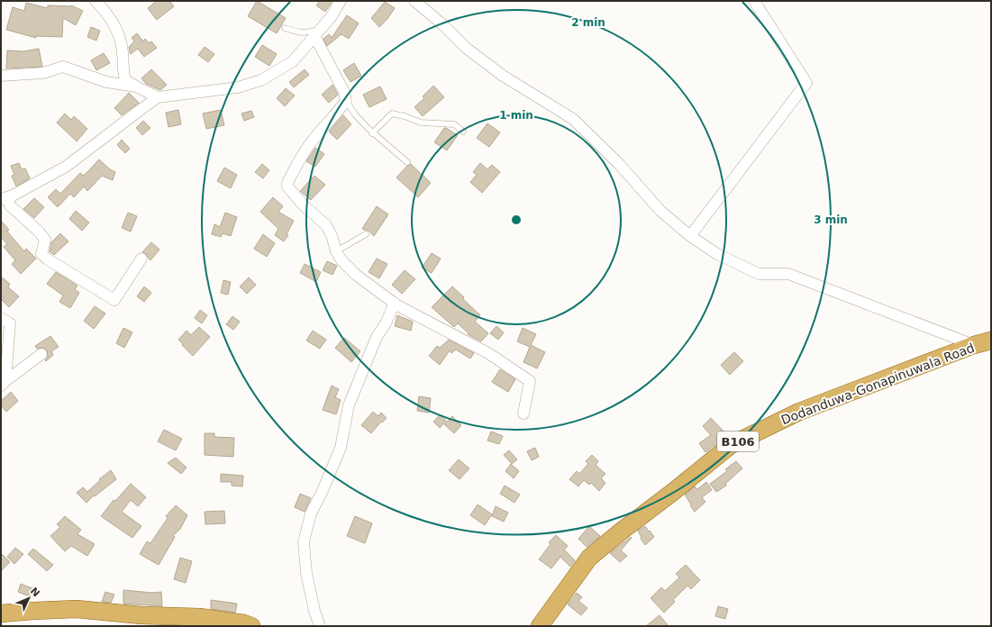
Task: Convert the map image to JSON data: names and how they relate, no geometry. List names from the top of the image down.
{
  "streets": {
    "main road": ["Dodanduwa-Gonapinuwala Road", "B106"]
  },
  "north": "top right",
  "rings": ["2 min", "1 min", "3 min"]
}
